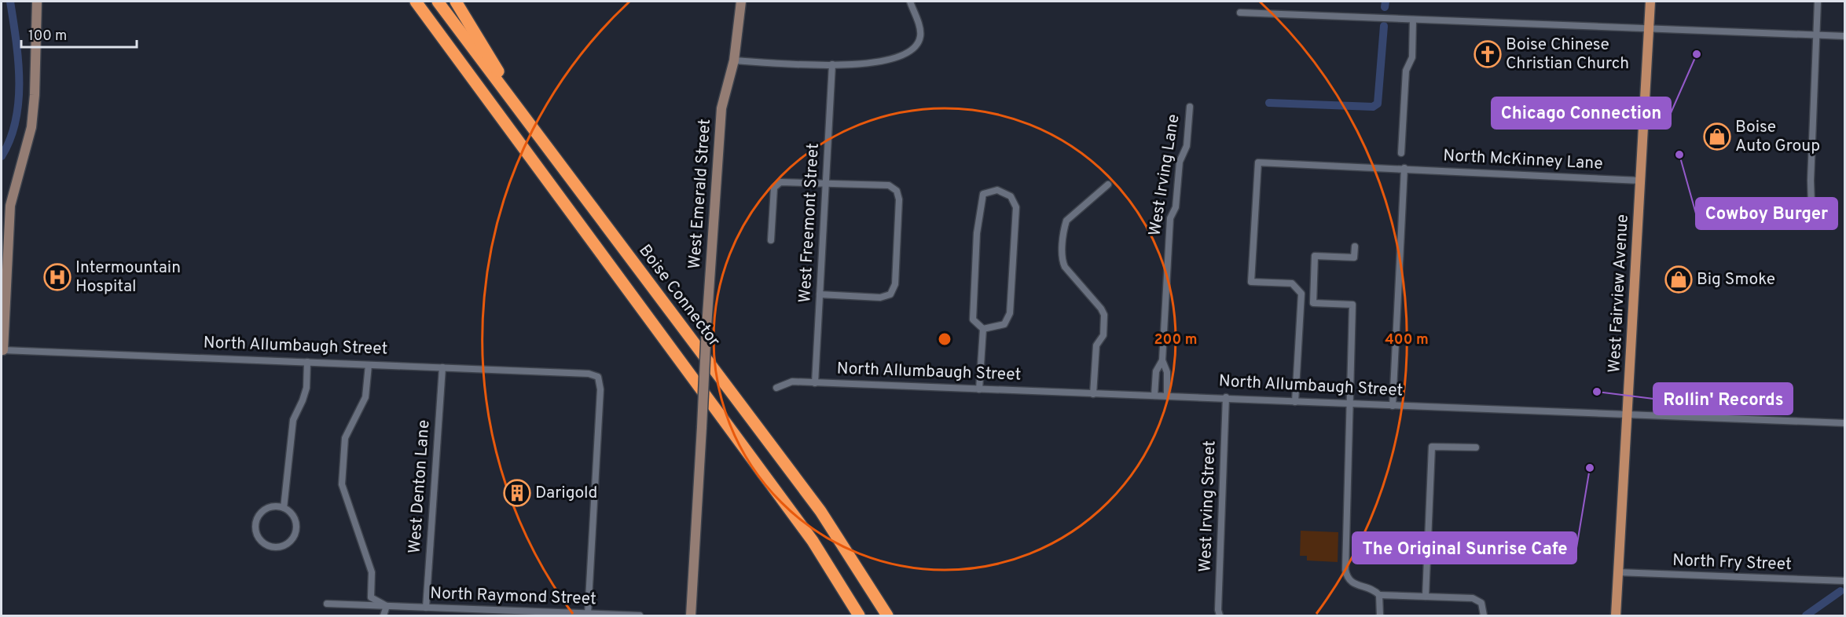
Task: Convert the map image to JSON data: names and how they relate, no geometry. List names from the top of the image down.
{
  "streets": {
    "highway": ["Boise Connector"],
    "main road": ["West Emerald Street", "West Fairview Avenue"],
    "street": [
      "North McKinney Lane",
      "West Irving Lane",
      "West Freemont Street",
      "North Allumbaugh Street",
      "West Denton Lane",
      "West Irving Street",
      "North Fry Street",
      "North Raymond Street"
    ]
  },
  "crossings": [
    ["North McKinney Lane", "West Fairview Avenue"],
    ["North McKinney Lane", "North Allumbaugh Street"],
    ["West Irving Lane", "North Allumbaugh Street"],
    ["West Freemont Street", "North Allumbaugh Street"],
    ["West Fairview Avenue", "North Allumbaugh Street"],
    ["West Fairview Avenue", "North Fry Street"],
    ["North Allumbaugh Street", "West Denton Lane"],
    ["North Allumbaugh Street", "West Irving Street"],
    ["North Allumbaugh Street", "North Raymond Street"],
    ["West Denton Lane", "North Raymond Street"]
  ],
  "places": {
    "church": ["Boise Chinese Christian Church"],
    "other": [
      "Chicago Connection",
      "Cowboy Burger",
      "Rollin' Records",
      "The Original Sunrise Cafe"
    ],
    "shop": ["Boise Auto Group", "Big Smoke"],
    "hospital": ["Intermountain Hospital"],
    "building": ["Darigold"]
  },
  "scale_bar": "100 m",
  "rings": ["200 m", "400 m"]
}
